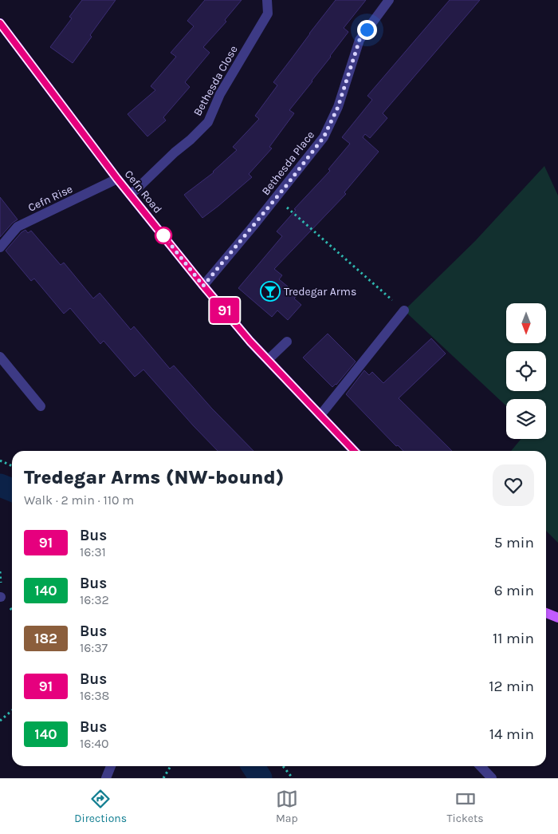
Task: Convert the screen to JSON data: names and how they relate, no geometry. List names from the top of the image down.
{
  "streets": {
    "main road": ["Cefn Road"],
    "street": ["Bethesda Close", "Bethesda Place", "Cefn Rise"]
  },
  "crossings": [
    ["Bethesda Close", "Cefn Road"],
    ["Bethesda Place", "Cefn Road"],
    ["Cefn Road", "Cefn Rise"]
  ],
  "places": {
    "bar": ["Tredegar Arms"]
  },
  "lines": ["bus line 91"],
  "north": "bottom",
  "page": {
    "on_map": "91",
    "heading": ["Tredegar Arms (NW-bound)", "Walk · 2 min · 110 m"],
    "list": [
      {
        "mark": "91",
        "name": "Bus",
        "note": "16:31",
        "value": "5 min"
      },
      {
        "mark": "140",
        "name": "Bus",
        "note": "16:32",
        "value": "6 min"
      },
      {
        "mark": "182",
        "name": "Bus",
        "note": "16:37",
        "value": "11 min"
      },
      {
        "mark": "91",
        "name": "Bus",
        "note": "16:38",
        "value": "12 min"
      },
      {
        "mark": "140",
        "name": "Bus",
        "note": "16:40",
        "value": "14 min"
      }
    ],
    "tabs": ["Directions", "Map", "Tickets"]
  }
}
